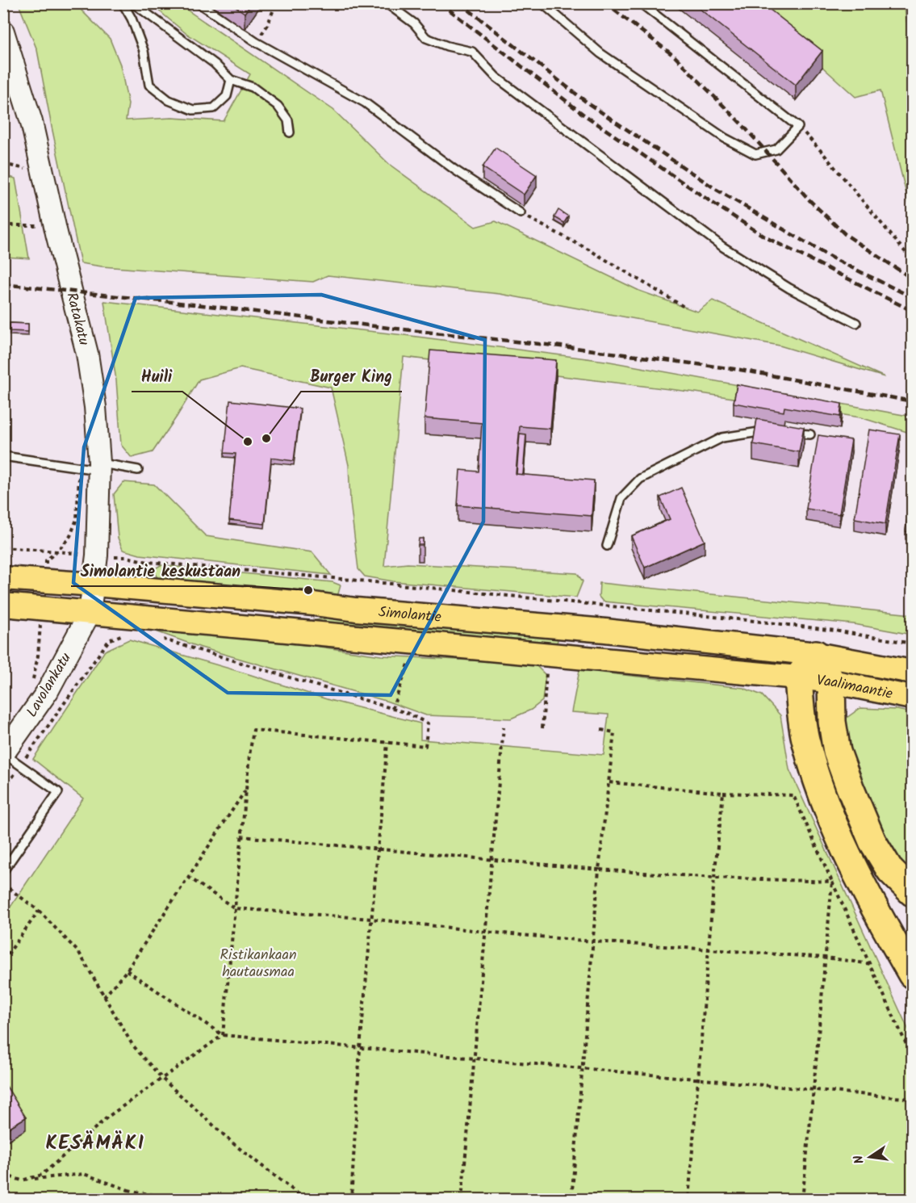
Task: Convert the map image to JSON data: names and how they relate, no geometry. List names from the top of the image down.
{
  "streets": {
    "main road": [
      "Ratakatu",
      "Simolantie",
      "Lavolankatu",
      "Vaalimaantie"
    ]
  },
  "crossings": [
    ["Ratakatu", "Simolantie"],
    ["Ratakatu", "Lavolankatu"],
    ["Simolantie", "Lavolankatu"],
    ["Simolantie", "Vaalimaantie"]
  ],
  "districts": ["KESÄMÄKI"],
  "parks": ["Ristikankaan hautausmaa"],
  "places": ["Burger King", "Huili", "Simolantie keskustaan"],
  "north": "left"
}
